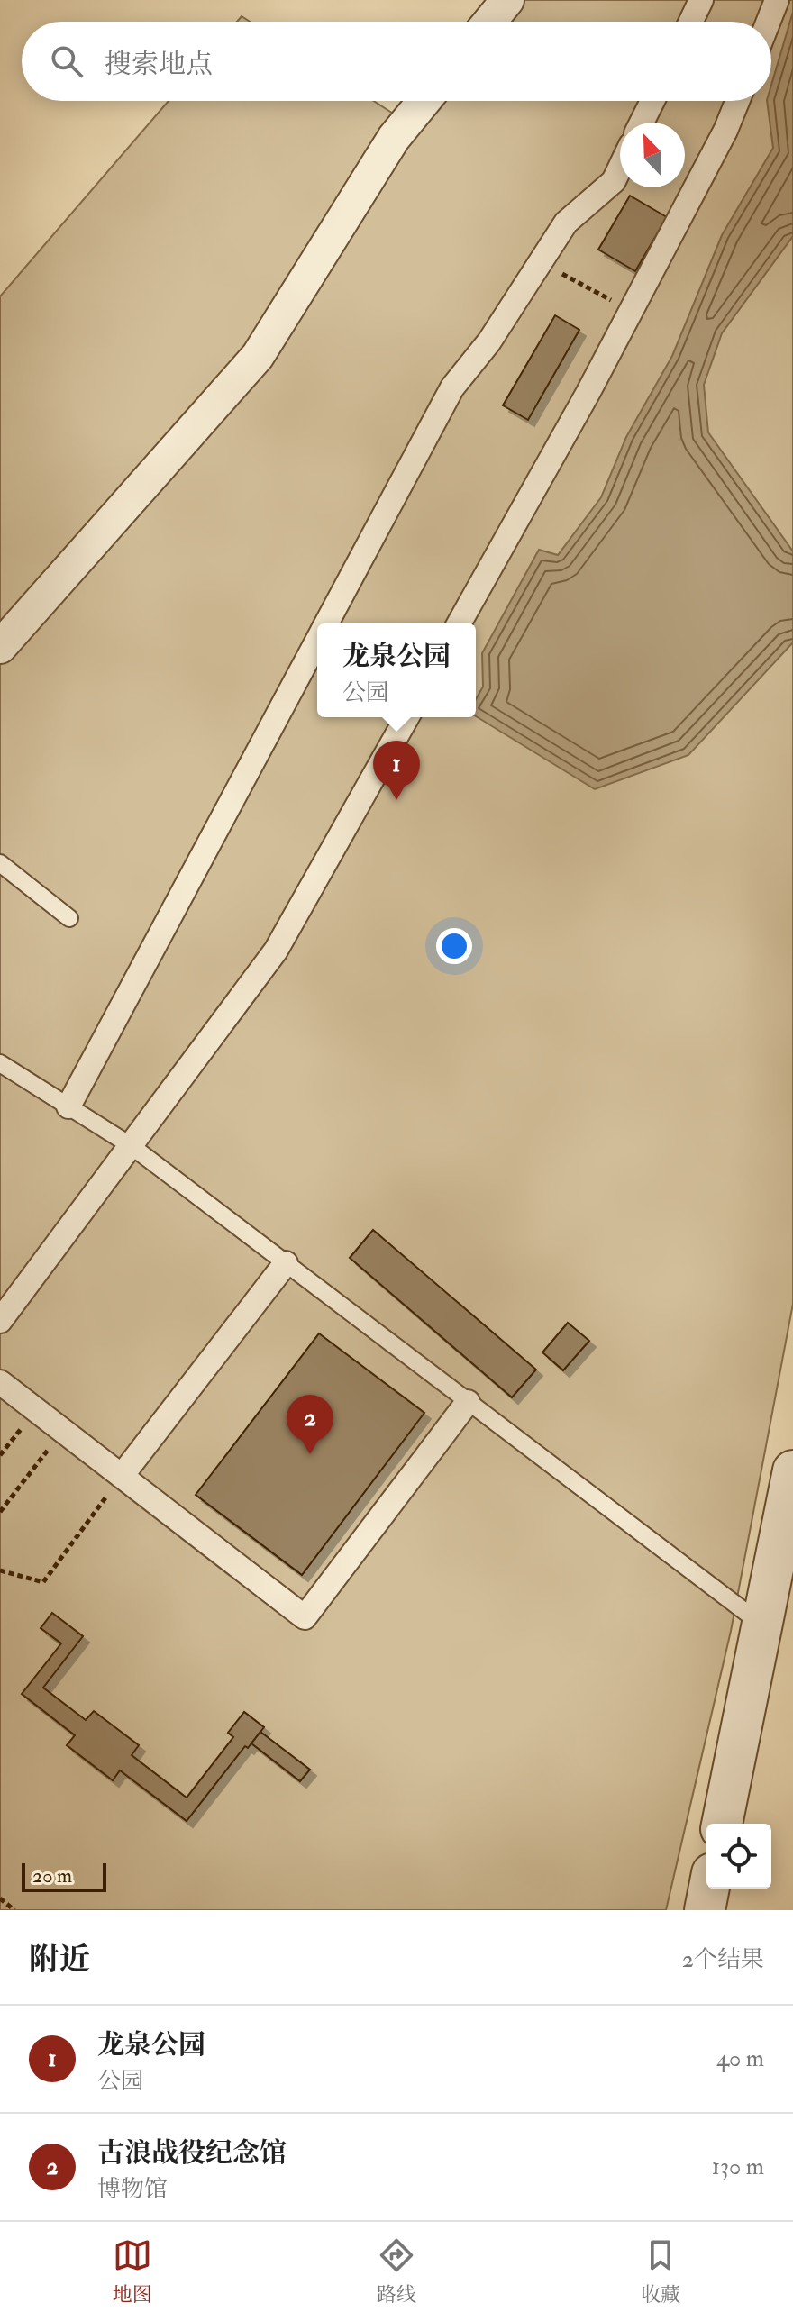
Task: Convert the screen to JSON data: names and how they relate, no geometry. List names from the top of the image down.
{
  "scale_bar": "20 m",
  "north": "top left",
  "page": {
    "search": "搜索地点",
    "popup": ["龙泉公园", "公园"],
    "pins": ["1", "2"],
    "scale": "20 m",
    "heading": ["附近", "2个结果"],
    "list": [
      {
        "mark": "1",
        "name": "龙泉公园",
        "note": "公园",
        "value": "40 m"
      },
      {
        "mark": "2",
        "name": "古浪战役纪念馆",
        "note": "博物馆",
        "value": "130 m"
      }
    ],
    "nav": ["地图", "路线", "收藏"]
  }
}
